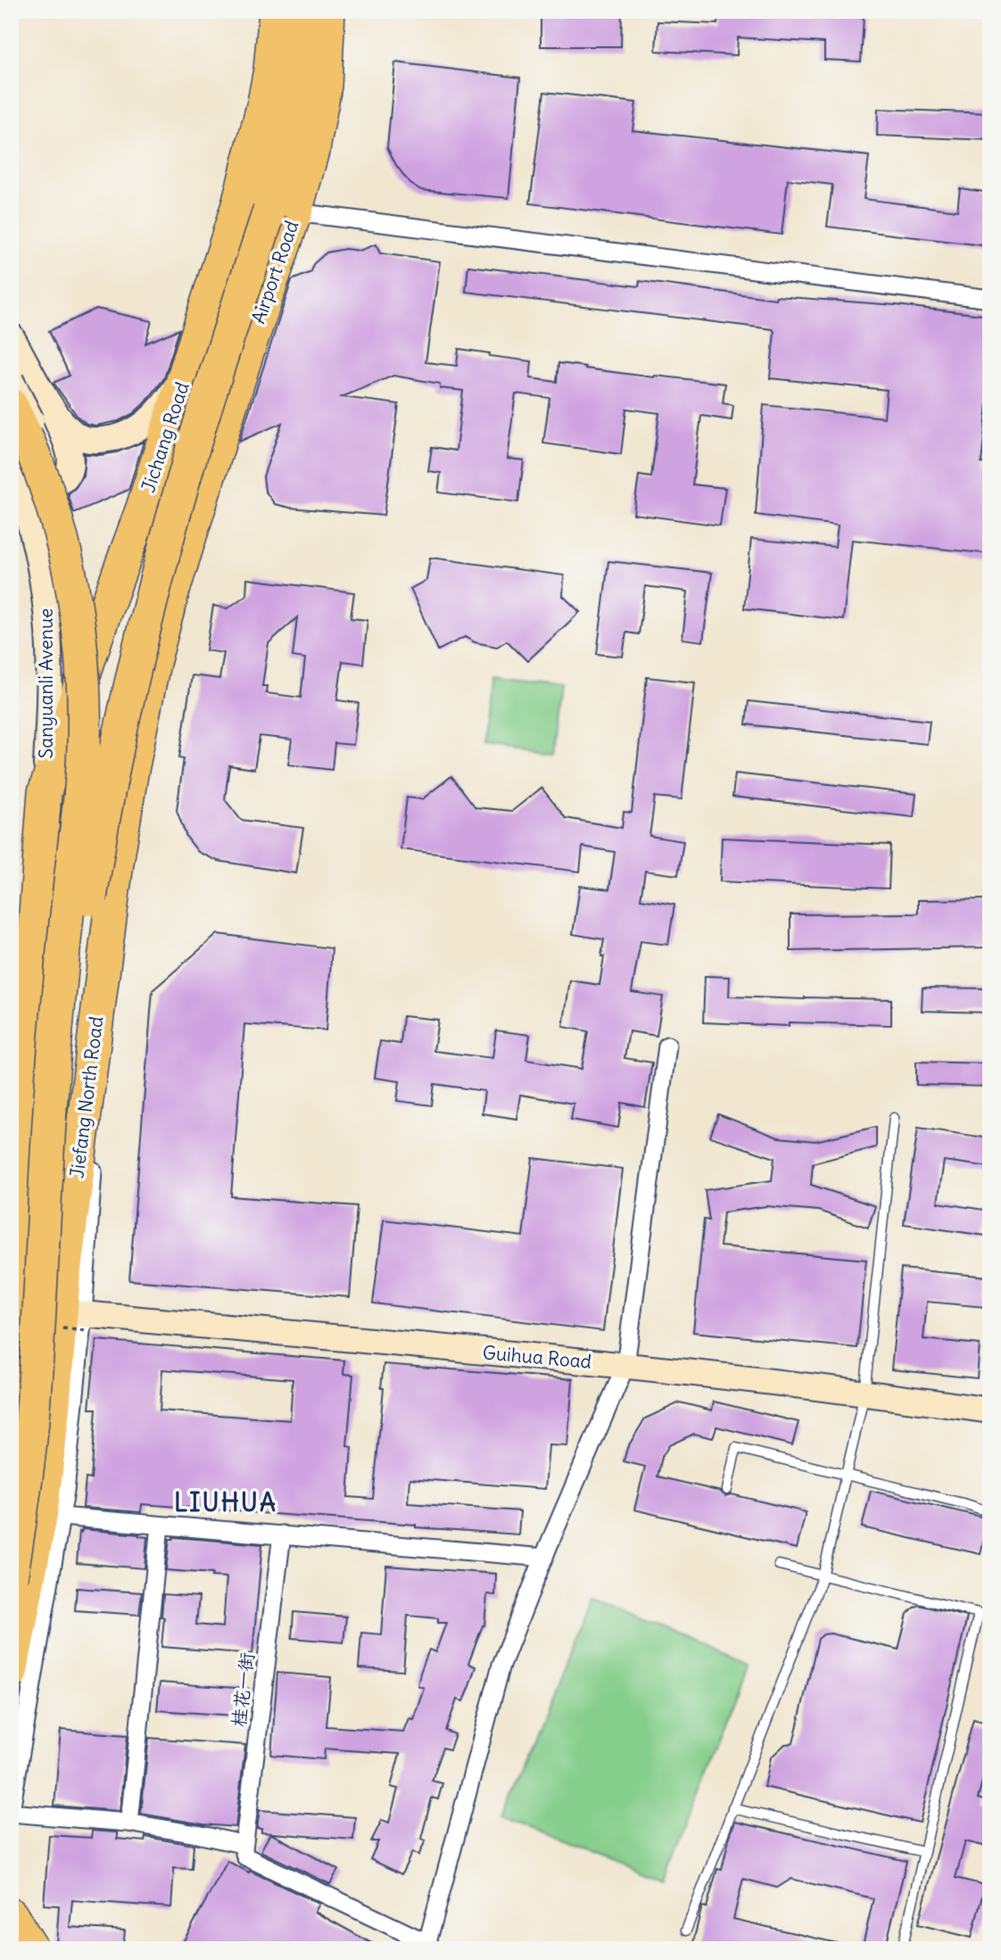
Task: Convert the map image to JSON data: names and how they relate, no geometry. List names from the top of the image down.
{
  "streets": {
    "highway": ["Airport Road", "Jichang Road", "Jiefang North Road"],
    "main road": ["Sanyuanli Avenue", "Guihua Road"],
    "street": ["桂花一街"]
  },
  "crossings": [
    ["Airport Road", "Jiefang North Road"]
  ],
  "districts": ["LIUHUA"]
}
